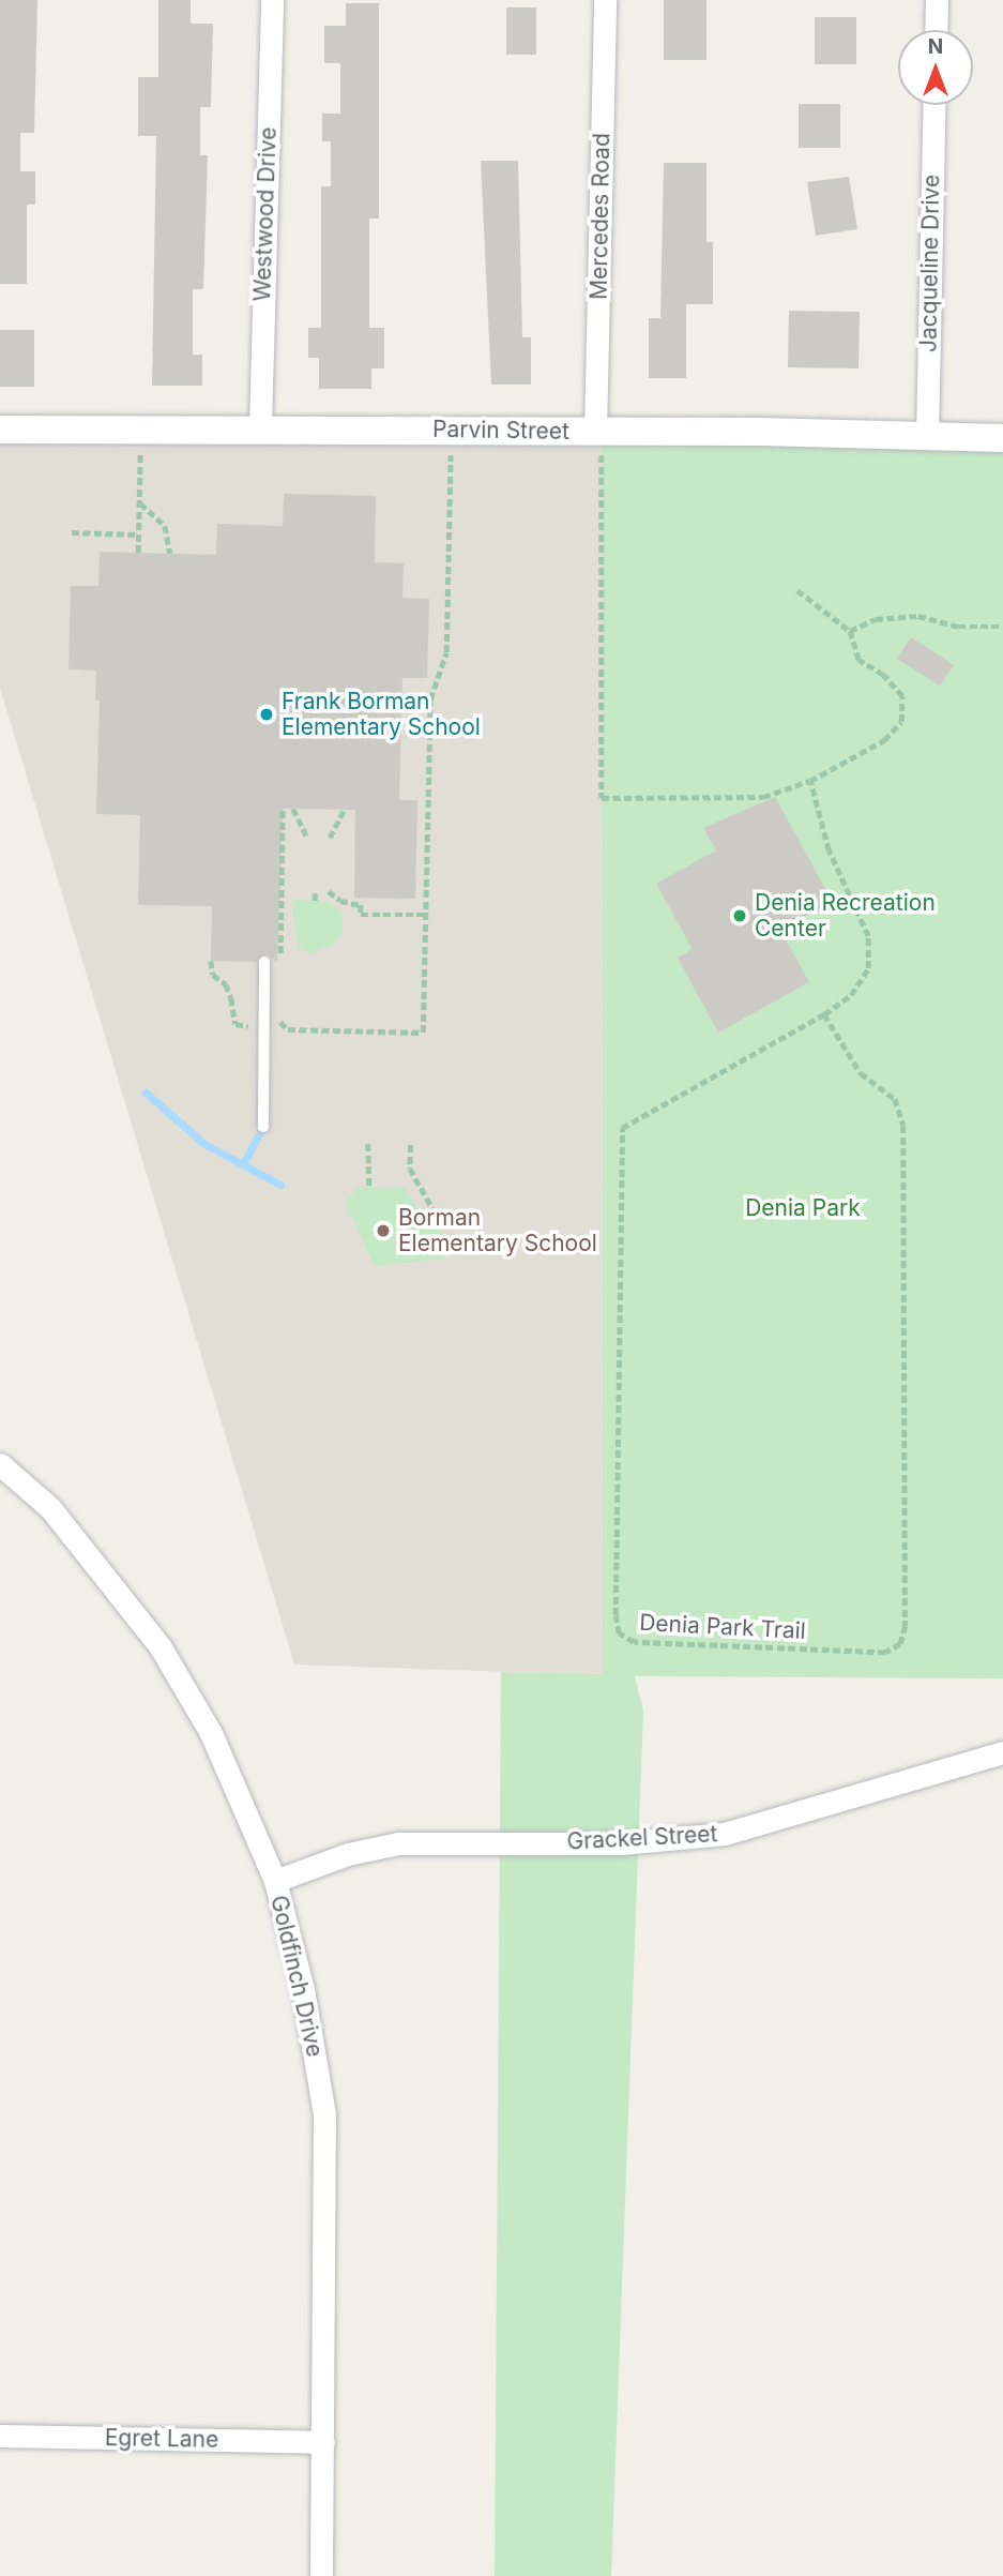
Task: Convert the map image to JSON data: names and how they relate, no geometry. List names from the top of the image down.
{
  "streets": {
    "street": [
      "Westwood Drive",
      "Mercedes Road",
      "Jacqueline Drive",
      "Parvin Street",
      "Grackel Street",
      "Goldfinch Drive",
      "Egret Lane"
    ],
    "path": ["Denia Park Trail"]
  },
  "crossings": [
    ["Westwood Drive", "Parvin Street"],
    ["Mercedes Road", "Parvin Street"],
    ["Jacqueline Drive", "Parvin Street"],
    ["Grackel Street", "Goldfinch Drive"],
    ["Goldfinch Drive", "Egret Lane"]
  ],
  "parks": ["Denia Park"],
  "places": ["Frank Borman Elementary School", "Denia Recreation Center", "Borman Elementary School"],
  "north": "top"
}
